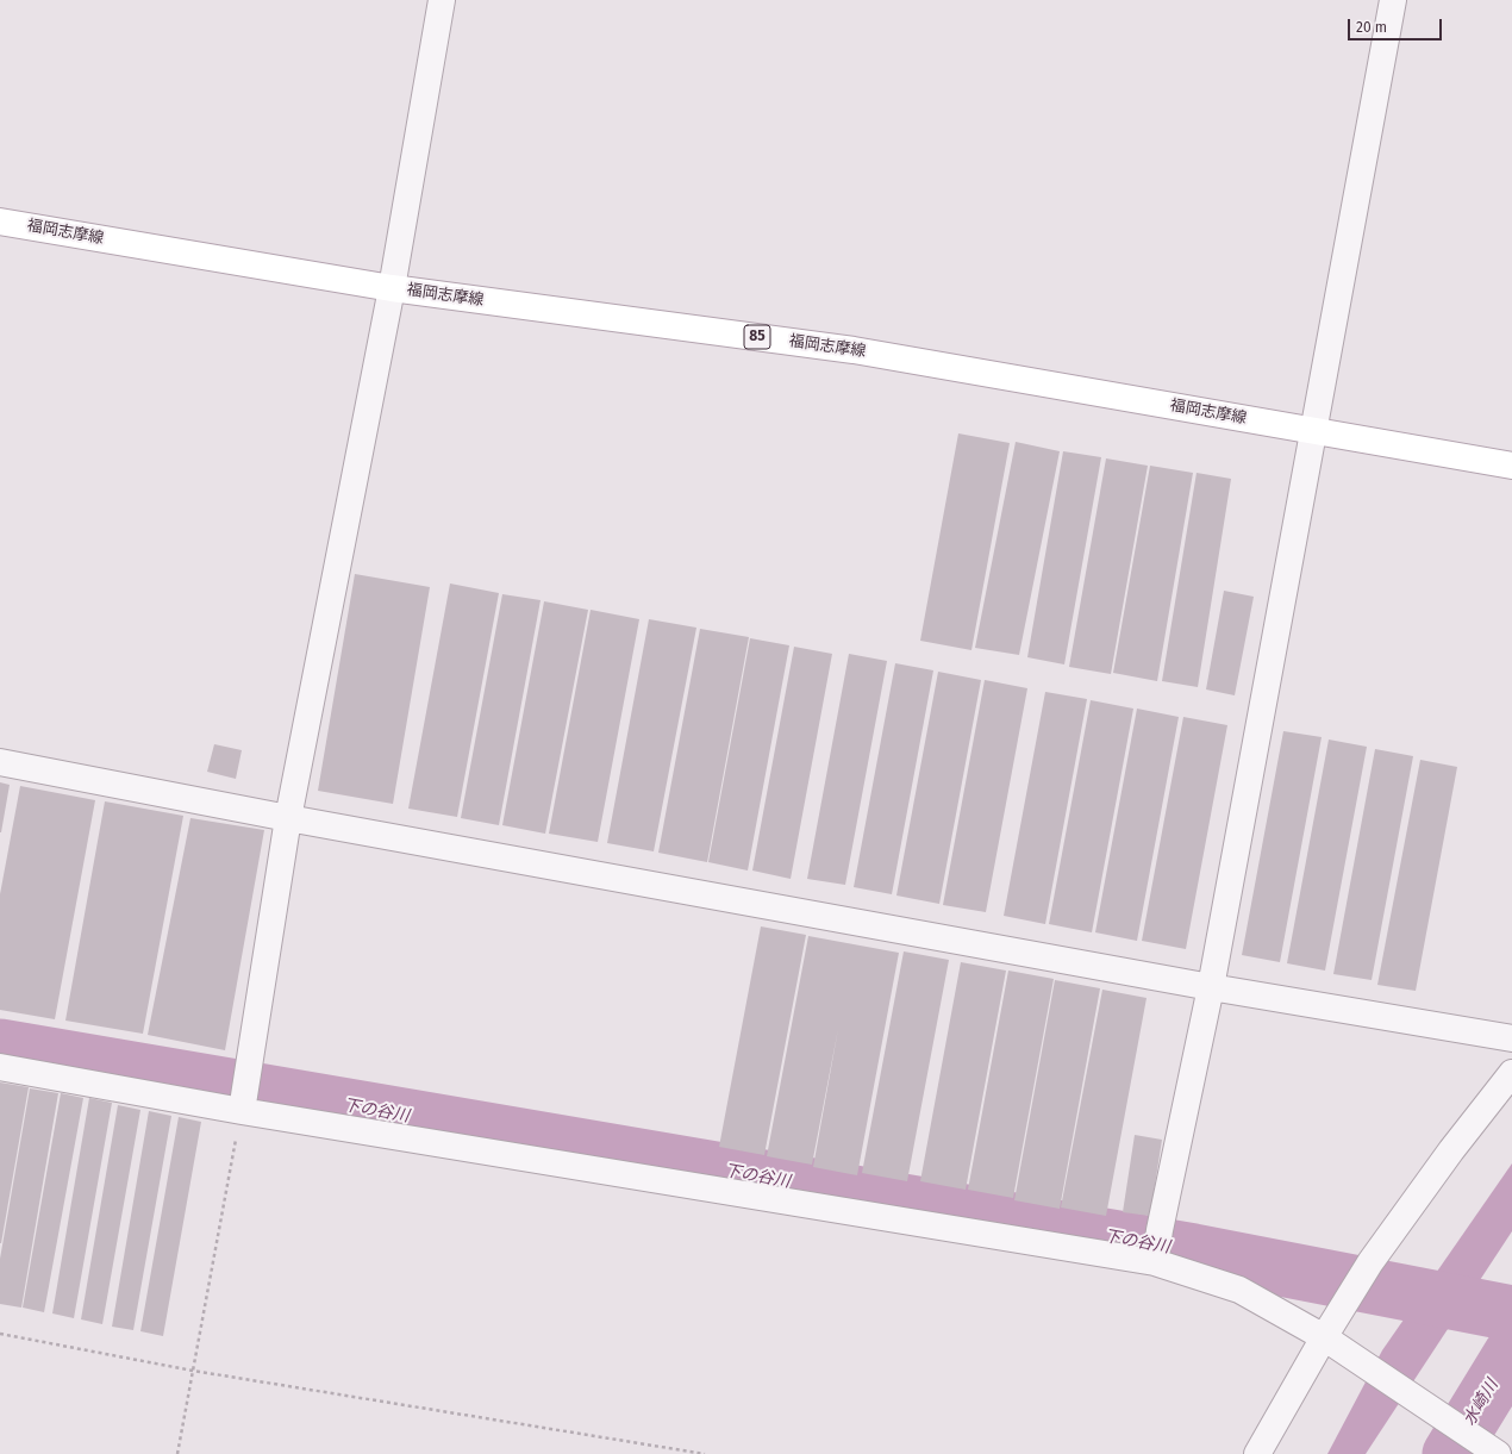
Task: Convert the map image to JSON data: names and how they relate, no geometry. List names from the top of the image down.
{
  "streets": {
    "main road": ["福岡志摩線", "85"]
  },
  "water": ["下の谷川", "水崎川"],
  "scale_bar": "20 m"
}
